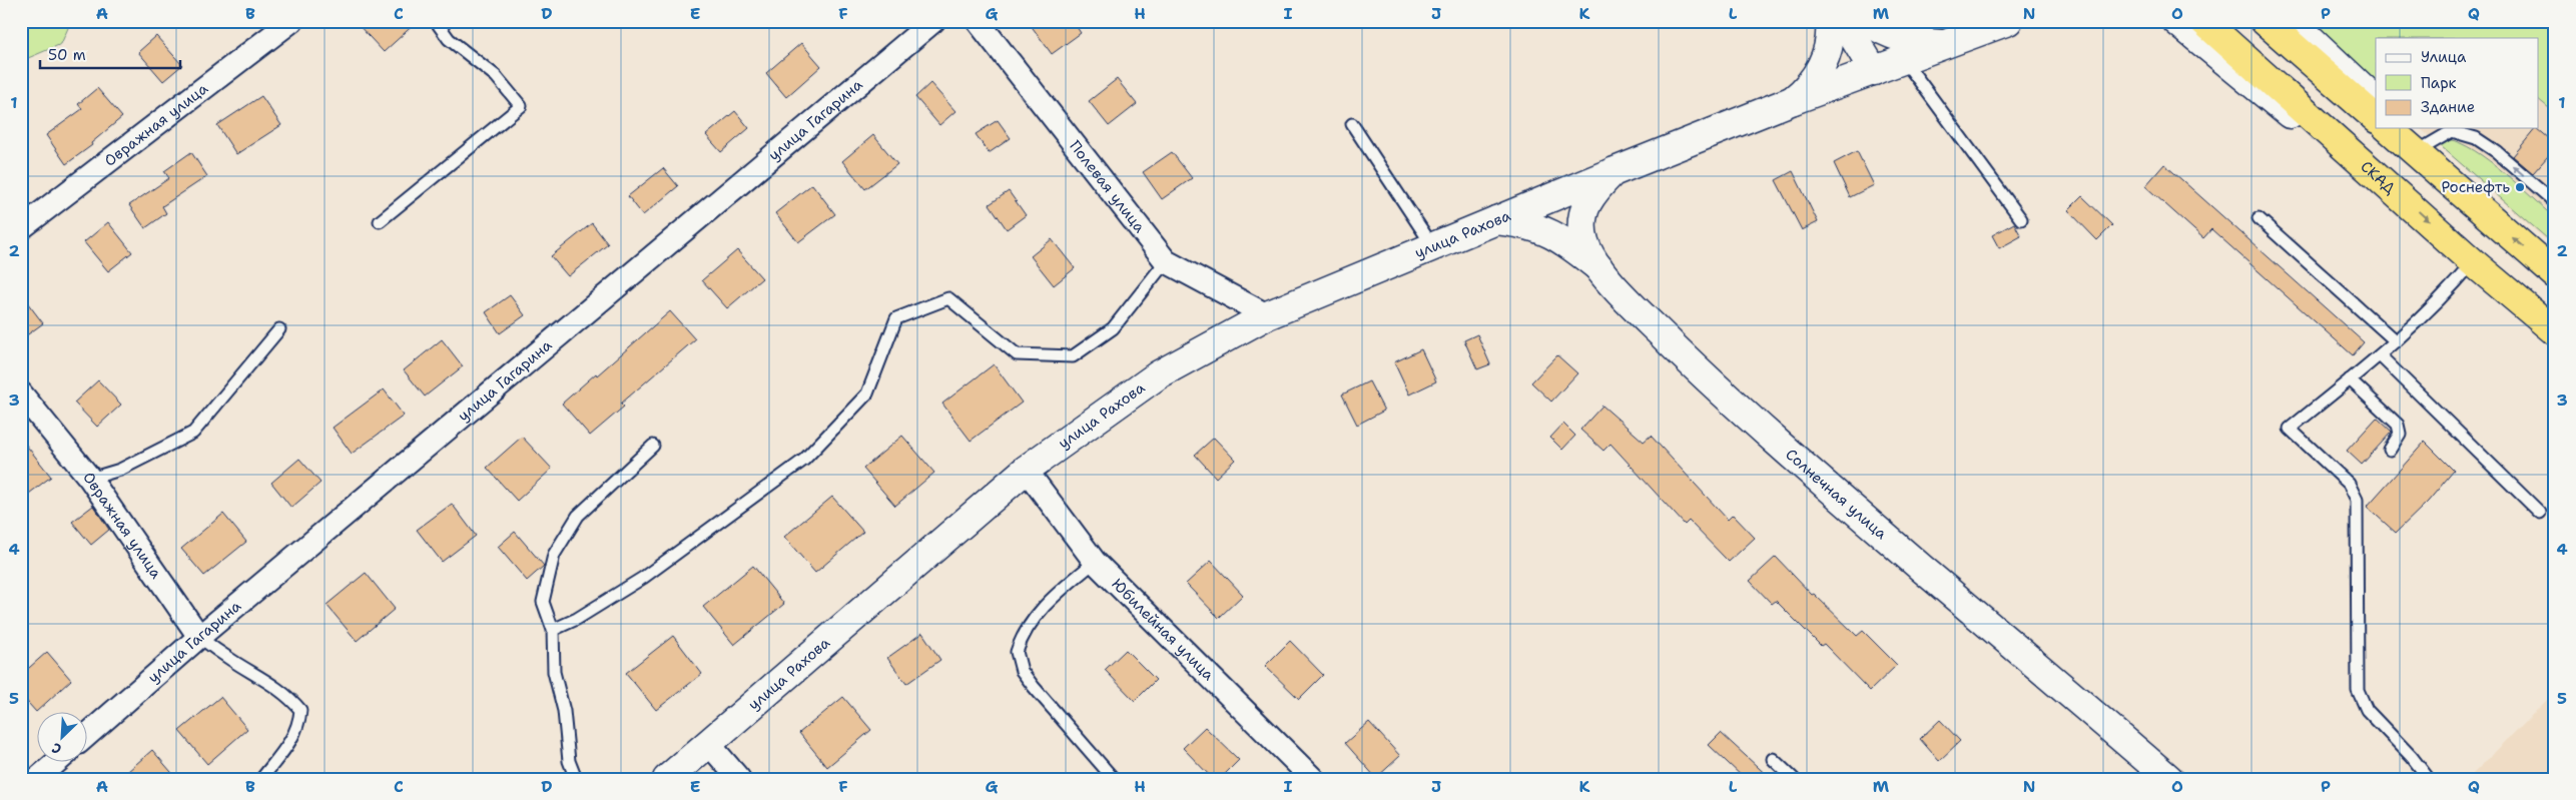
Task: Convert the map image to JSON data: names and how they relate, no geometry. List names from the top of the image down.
{
  "streets": {
    "highway": ["СКАД"],
    "main road": ["улица Рахова", "Солнечная улица"],
    "street": [
      "улица Гагарина",
      "Овражная улица",
      "Полевая улица",
      "Юбилейная улица"
    ]
  },
  "crossings": [
    ["улица Гагарина", "Овражная улица"],
    ["Полевая улица", "улица Рахова"],
    ["улица Рахова", "Солнечная улица"],
    ["улица Рахова", "Юбилейная улица"]
  ],
  "places": ["Роснефть"],
  "legend": ["Улица", "Парк", "Здание"],
  "scale_bar": "50 m",
  "north": "bottom left",
  "grid": {
    "columns": [
      "A",
      "B",
      "C",
      "D",
      "E",
      "F",
      "G",
      "H",
      "I",
      "J",
      "K",
      "L",
      "M",
      "N",
      "O",
      "P",
      "Q"
    ],
    "rows": [
      "1",
      "2",
      "3",
      "4",
      "5"
    ]
  }
}
